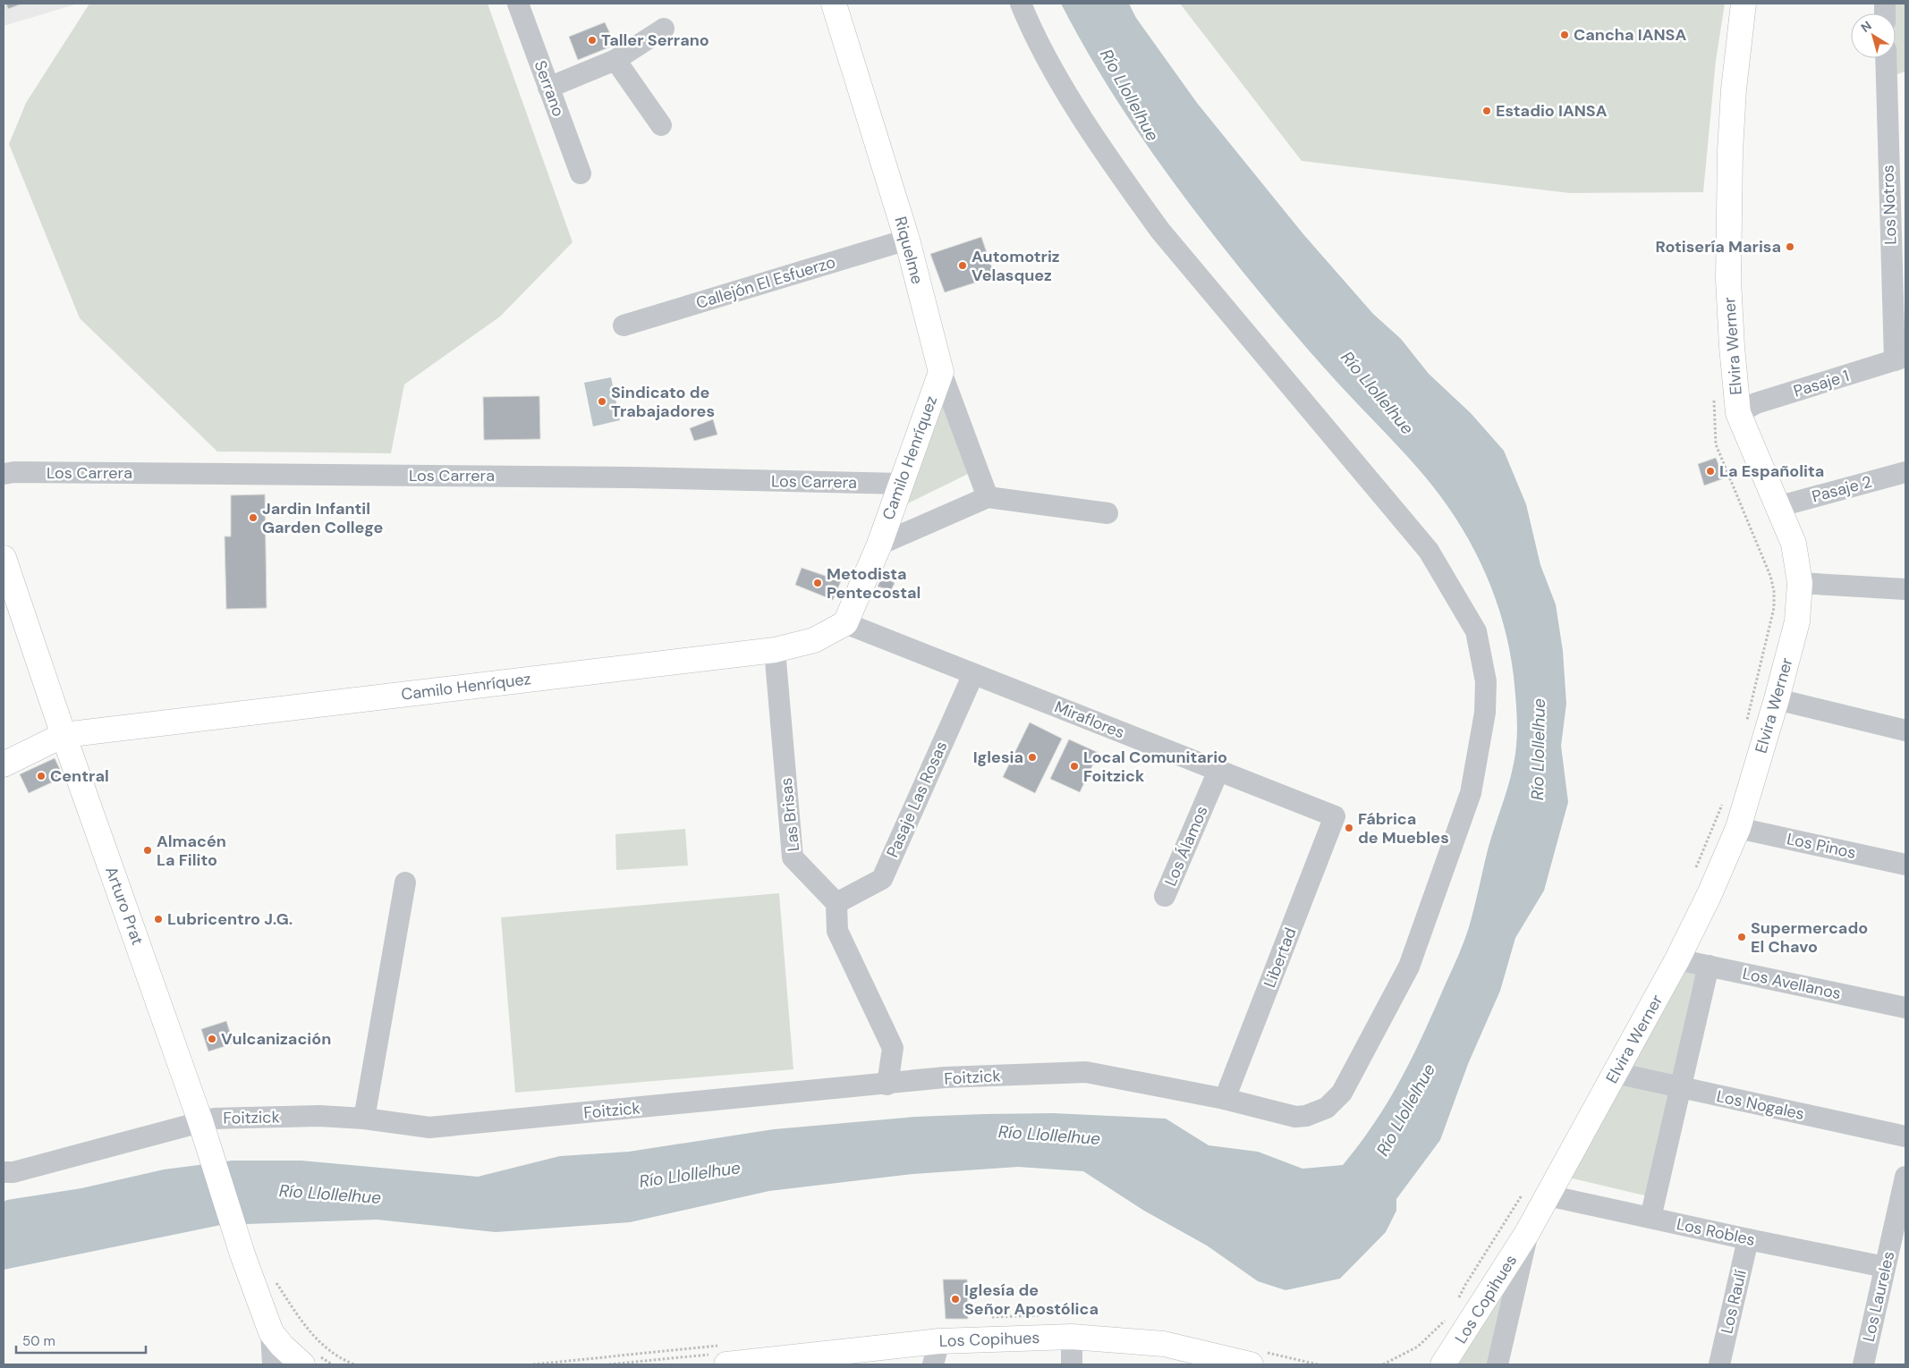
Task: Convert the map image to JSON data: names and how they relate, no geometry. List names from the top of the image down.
{
  "streets": {
    "main road": [
      "Riquelme",
      "Elvira Werner",
      "Camilo Henríquez",
      "Arturo Prat",
      "Los Copihues"
    ],
    "street": [
      "Serrano",
      "Los Notros",
      "Callejón El Esfuerzo",
      "Pasaje 1",
      "Los Carrera",
      "Pasaje 2",
      "Miraflores",
      "Pasaje Las Rosas",
      "Las Brisas",
      "Los Álamos",
      "Los Pinos",
      "Libertad",
      "Los Avellanos",
      "Foitzick",
      "Los Nogales",
      "Los Robles",
      "Los Laureles",
      "Los Raulí"
    ]
  },
  "crossings": [
    ["Los Notros", "Pasaje 1"],
    ["Riquelme", "Callejón El Esfuerzo"],
    ["Riquelme", "Camilo Henríquez"],
    ["Elvira Werner", "Pasaje 1"],
    ["Elvira Werner", "Pasaje 2"],
    ["Elvira Werner", "Los Pinos"],
    ["Elvira Werner", "Los Avellanos"],
    ["Elvira Werner", "Los Nogales"],
    ["Elvira Werner", "Los Robles"],
    ["Elvira Werner", "Los Copihues"],
    ["Camilo Henríquez", "Los Carrera"],
    ["Camilo Henríquez", "Miraflores"],
    ["Camilo Henríquez", "Las Brisas"],
    ["Camilo Henríquez", "Arturo Prat"],
    ["Miraflores", "Pasaje Las Rosas"],
    ["Miraflores", "Los Álamos"],
    ["Miraflores", "Libertad"],
    ["Pasaje Las Rosas", "Las Brisas"],
    ["Arturo Prat", "Foitzick"],
    ["Libertad", "Foitzick"],
    ["Los Robles", "Los Laureles"],
    ["Los Robles", "Los Raulí"]
  ],
  "water": ["Río Llollelhue"],
  "places": [
    "Cancha IANSA",
    "Taller Serrano",
    "Estadio IANSA",
    "Rotisería Marisa",
    "Automotriz Velasquez",
    "Sindicato de Trabajadores",
    "La Españolita",
    "Jardin Infantil Garden College",
    "Metodista Pentecostal",
    "Iglesia",
    "Local Comunitario Foitzick",
    "Central",
    "Fábrica de Muebles",
    "Almacén La Filito",
    "Lubricentro J.G.",
    "Supermercado El Chavo",
    "Vulcanización",
    "Iglesía de Señor Apostólica"
  ],
  "scale_bar": "50 m",
  "north": "top left"
}
